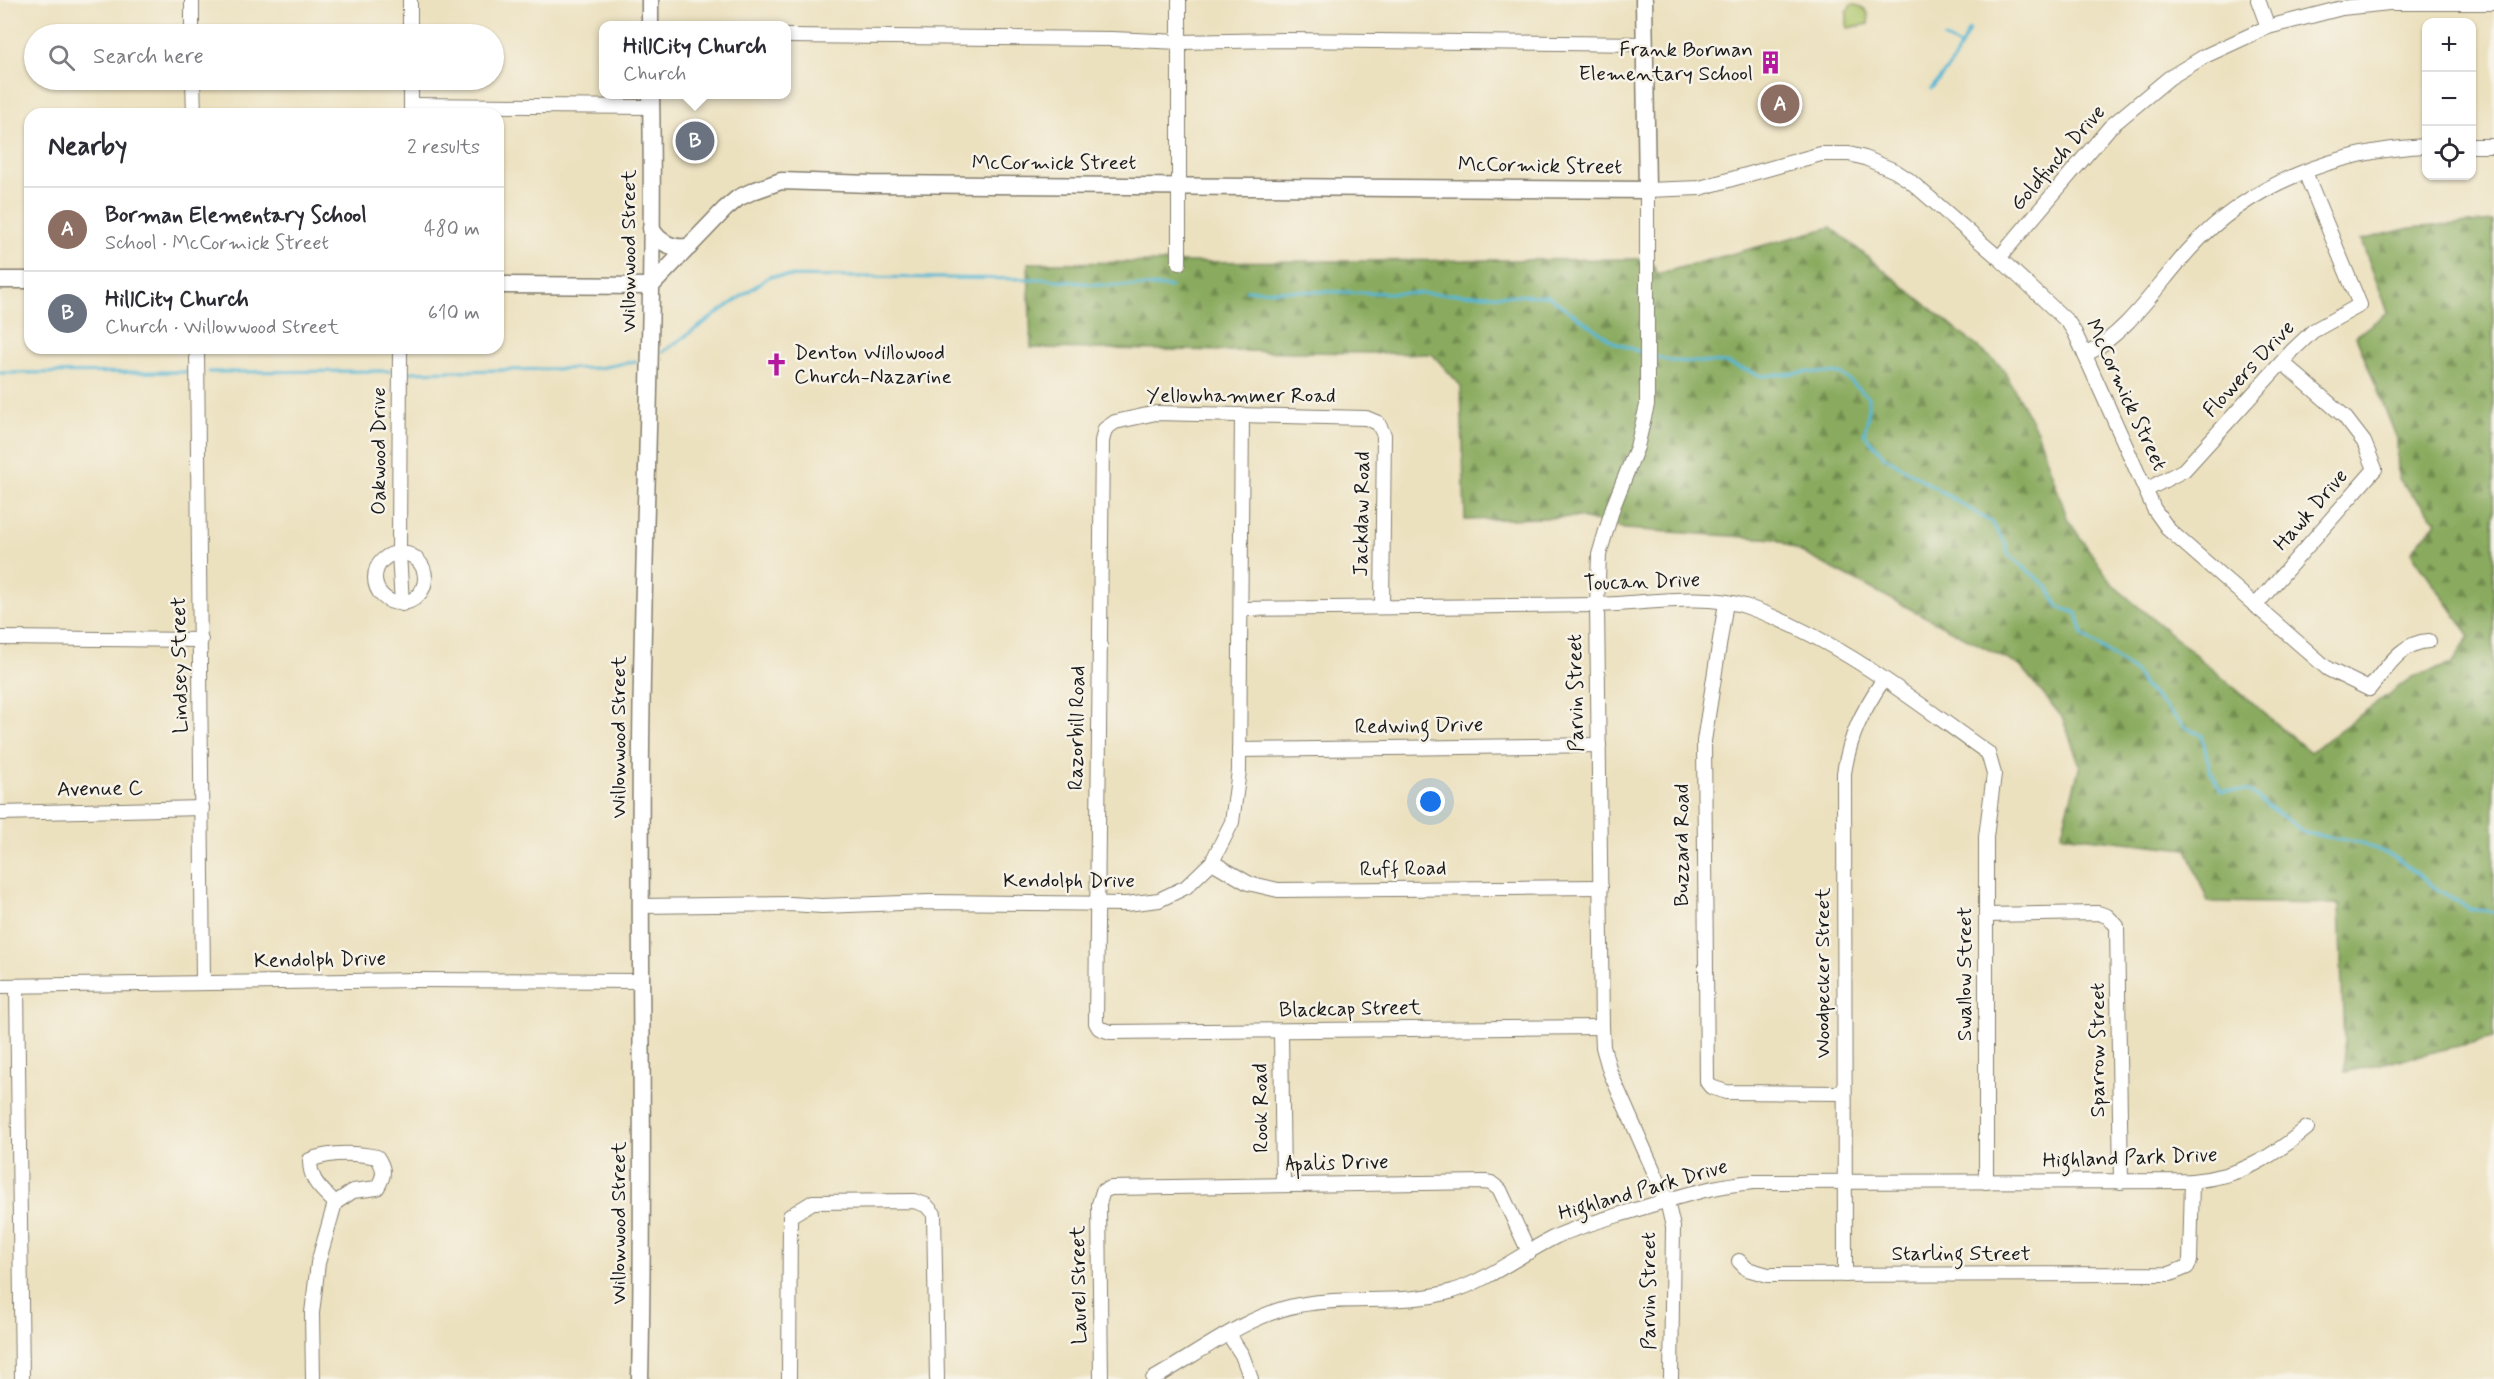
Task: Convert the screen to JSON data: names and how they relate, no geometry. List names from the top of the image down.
{
  "streets": {
    "street": [
      "Goldfinch Drive",
      "McCormick Street",
      "Willowwood Street",
      "Flowers Drive",
      "Yellowhammer Road",
      "Oakwood Drive",
      "Hawk Drive",
      "Jackdaw Road",
      "Toucan Drive",
      "Lindsey Street",
      "Parvin Street",
      "Redwing Drive",
      "Razorbill Road",
      "Avenue C",
      "Buzzard Road",
      "Ruff Road",
      "Kendolph Drive",
      "Woodpecker Street",
      "Swallow Street",
      "Blackcap Street",
      "Sparrow Street",
      "Rook Road",
      "Highland Park Drive",
      "Apalis Drive",
      "Starling Street",
      "Laurel Street"
    ]
  },
  "crossings": [
    ["Goldfinch Drive", "McCormick Street"],
    ["McCormick Street", "Willowwood Street"],
    ["McCormick Street", "Flowers Drive"],
    ["McCormick Street", "Hawk Drive"],
    ["McCormick Street", "Parvin Street"],
    ["Willowwood Street", "Kendolph Drive"],
    ["Flowers Drive", "Hawk Drive"],
    ["Yellowhammer Road", "Jackdaw Road"],
    ["Yellowhammer Road", "Razorbill Road"],
    ["Yellowhammer Road", "Kendolph Drive"],
    ["Jackdaw Road", "Toucan Drive"],
    ["Toucan Drive", "Parvin Street"],
    ["Toucan Drive", "Buzzard Road"],
    ["Toucan Drive", "Kendolph Drive"],
    ["Toucan Drive", "Woodpecker Street"],
    ["Toucan Drive", "Swallow Street"],
    ["Lindsey Street", "Avenue C"],
    ["Lindsey Street", "Kendolph Drive"],
    ["Parvin Street", "Redwing Drive"],
    ["Parvin Street", "Ruff Road"],
    ["Parvin Street", "Blackcap Street"],
    ["Parvin Street", "Highland Park Drive"],
    ["Redwing Drive", "Kendolph Drive"],
    ["Razorbill Road", "Kendolph Drive"],
    ["Razorbill Road", "Blackcap Street"],
    ["Buzzard Road", "Woodpecker Street"],
    ["Ruff Road", "Kendolph Drive"],
    ["Woodpecker Street", "Highland Park Drive"],
    ["Woodpecker Street", "Starling Street"],
    ["Swallow Street", "Sparrow Street"],
    ["Swallow Street", "Highland Park Drive"],
    ["Blackcap Street", "Rook Road"],
    ["Sparrow Street", "Highland Park Drive"],
    ["Rook Road", "Apalis Drive"],
    ["Highland Park Drive", "Apalis Drive"],
    ["Highland Park Drive", "Starling Street"],
    ["Apalis Drive", "Laurel Street"]
  ],
  "places": {
    "building": ["Frank Borman Elementary School"],
    "church": ["Denton Willowood Church-Nazarine"]
  },
  "page": {
    "map_buttons": ["+", "−"],
    "popup": ["HillCity Church", "Church"],
    "search": "Search here",
    "pins": ["A", "B"],
    "heading": ["Nearby", "2 results"],
    "list": [
      {
        "mark": "A",
        "name": "Borman Elementary School",
        "note": "School · McCormick Street",
        "value": "480 m"
      },
      {
        "mark": "B",
        "name": "HillCity Church",
        "note": "Church · Willowwood Street",
        "value": "610 m"
      }
    ]
  }
}
